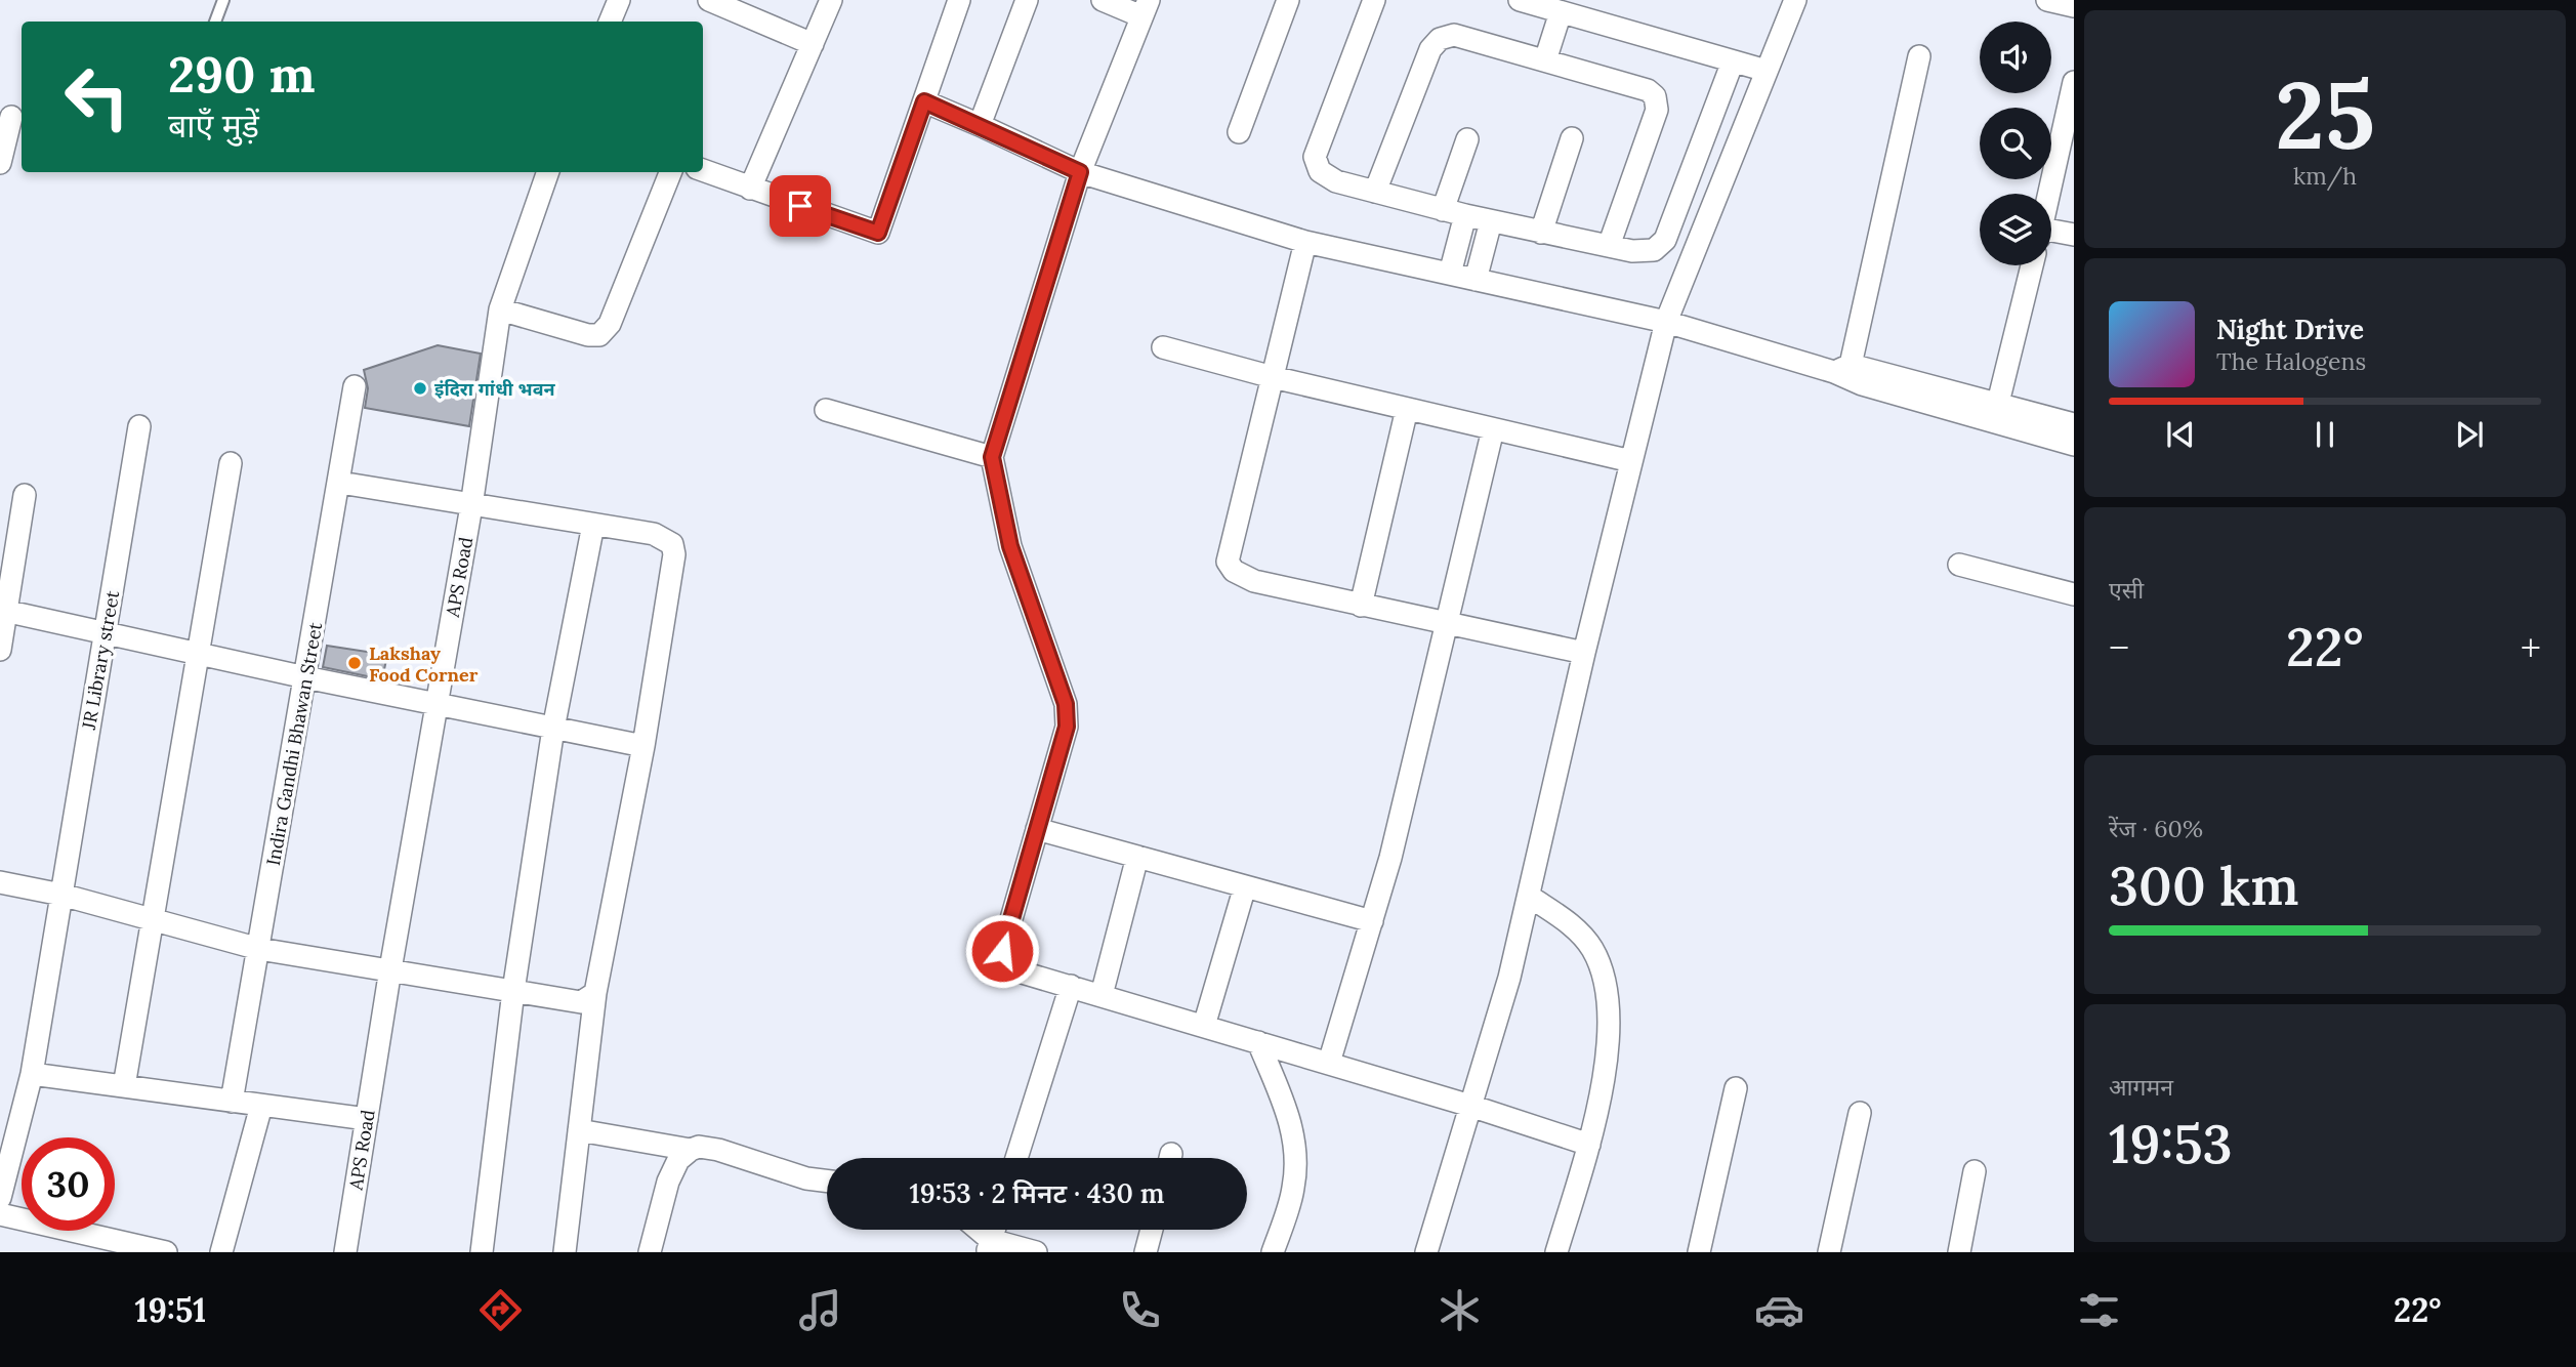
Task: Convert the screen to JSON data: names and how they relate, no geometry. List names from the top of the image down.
{
  "streets": {
    "street": ["APS Road", "JR Library street", "Indira Gandhi Bhawan Street"]
  },
  "places": ["इंदिरा गांधी भवन", "Lakshay Food Corner"],
  "page": {
    "tile": [
      ["25", "km/h"],
      "एसी",
      ["रेंज · 60%", "300 km"],
      ["आगमन", "19:53"]
    ],
    "turn": ["290 m", "बाएँ मुड़ें"],
    "song": ["Night Drive", "The Halogens"],
    "heat": ["−", "22°", "+"],
    "limit": "30",
    "trip": "19:53 · 2 मिनट · 430 m",
    "tabs": ["19:51", "22°"]
  }
}
